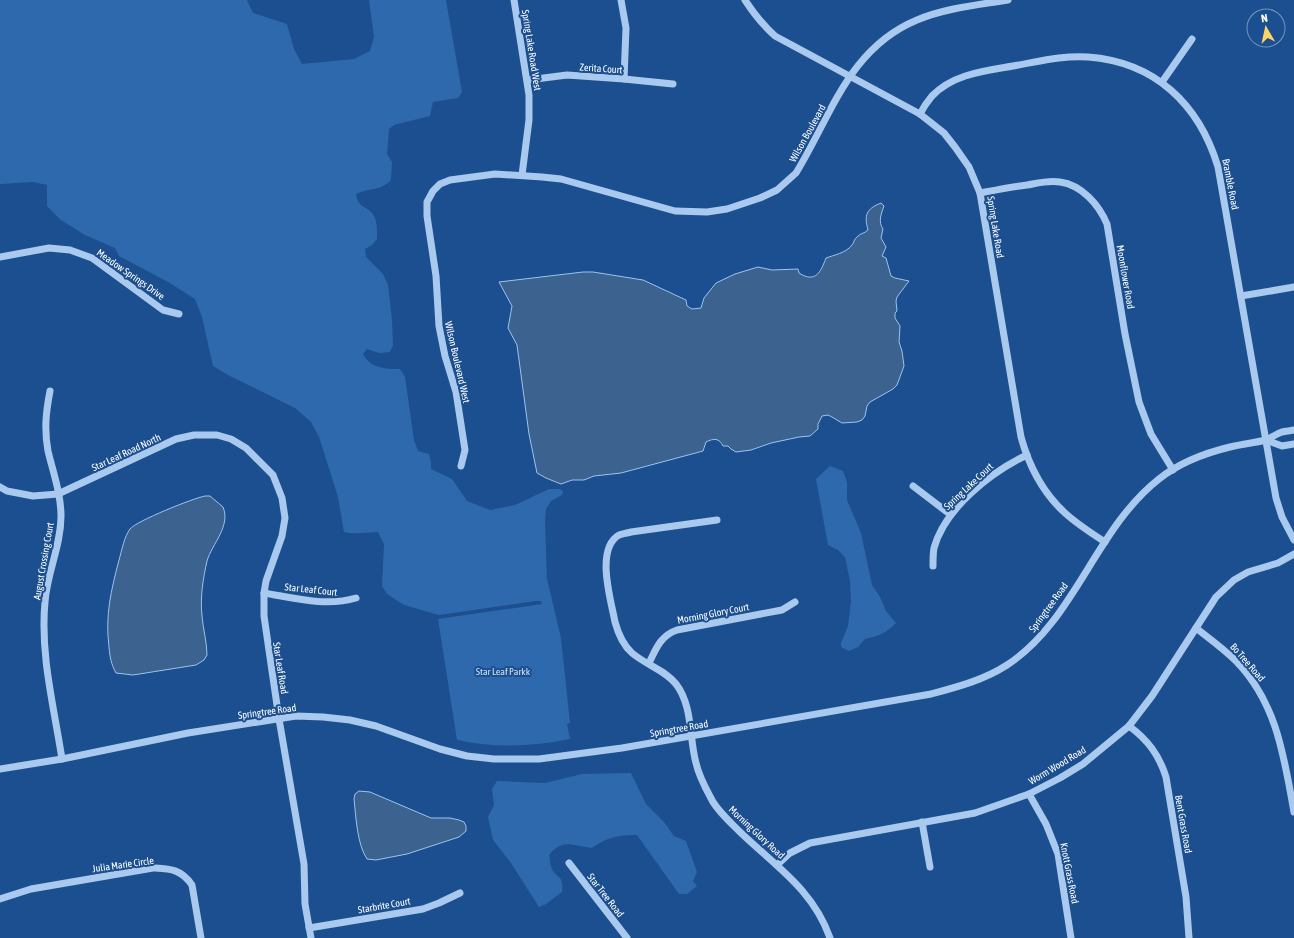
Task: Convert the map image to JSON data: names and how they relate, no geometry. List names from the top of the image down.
{
  "streets": {
    "street": [
      "Spring Lake Road West",
      "Zerita Court",
      "Wilson Boulevard",
      "Bramble Road",
      "Spring Lake Road",
      "Meadow Springs Drive",
      "Moonflower Road",
      "Wilson Boulevard West",
      "Star Leaf Road North",
      "Spring Lake Court",
      "August Crossing Court",
      "Star Leaf Court",
      "Springtree Road",
      "Morning Glory Court",
      "Bo Tree Road",
      "Star Leaf Road",
      "Worm Wood Road",
      "Bent Grass Road",
      "Morning Glory Road",
      "Julia Marie Circle",
      "Knott Grass Road",
      "Star Tree Road",
      "Starbrite Court"
    ]
  },
  "crossings": [
    ["Spring Lake Road West", "Zerita Court"],
    ["Spring Lake Road West", "Wilson Boulevard"],
    ["Wilson Boulevard", "Spring Lake Road"],
    ["Wilson Boulevard", "Wilson Boulevard West"],
    ["Bramble Road", "Spring Lake Road"],
    ["Bramble Road", "Springtree Road"],
    ["Spring Lake Road", "Moonflower Road"],
    ["Spring Lake Road", "Spring Lake Court"],
    ["Spring Lake Road", "Springtree Road"],
    ["Moonflower Road", "Springtree Road"],
    ["Star Leaf Road North", "August Crossing Court"],
    ["Star Leaf Road North", "Star Leaf Road"],
    ["August Crossing Court", "Springtree Road"],
    ["Star Leaf Court", "Star Leaf Road"],
    ["Springtree Road", "Star Leaf Road"],
    ["Springtree Road", "Morning Glory Road"],
    ["Morning Glory Court", "Morning Glory Road"],
    ["Bo Tree Road", "Worm Wood Road"],
    ["Star Leaf Road", "Starbrite Court"],
    ["Worm Wood Road", "Bent Grass Road"],
    ["Worm Wood Road", "Morning Glory Road"],
    ["Worm Wood Road", "Knott Grass Road"]
  ],
  "parks": ["Star Leaf Parkk"],
  "north": "top"
}
